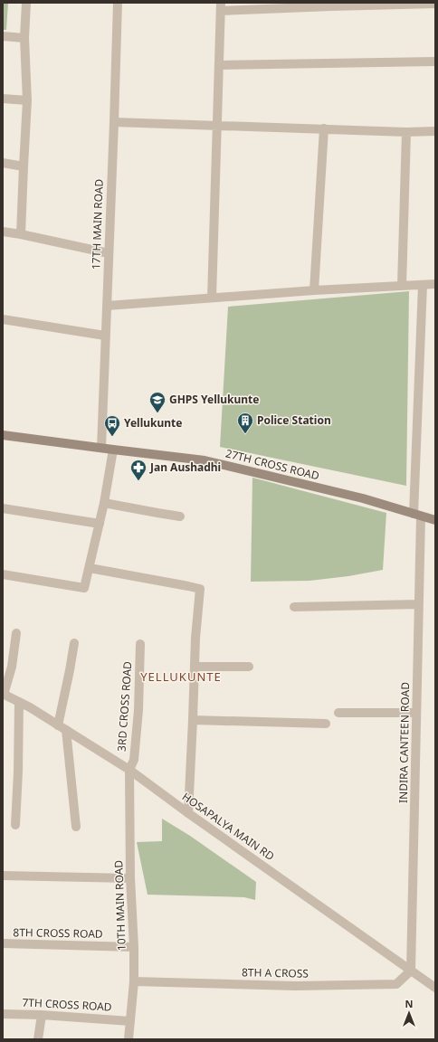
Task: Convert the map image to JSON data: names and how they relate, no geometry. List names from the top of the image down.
{
  "streets": {
    "main road": ["27TH CROSS ROAD"],
    "street": [
      "17TH MAIN ROAD",
      "3RD CROSS ROAD",
      "INDIRA CANTEEN ROAD",
      "HOSAPALYA MAIN RD",
      "10TH MAIN ROAD",
      "8TH CROSS ROAD",
      "8TH A CROSS",
      "7TH CROSS ROAD"
    ]
  },
  "crossings": [
    ["17TH MAIN ROAD", "27TH CROSS ROAD"],
    ["27TH CROSS ROAD", "INDIRA CANTEEN ROAD"],
    ["3RD CROSS ROAD", "HOSAPALYA MAIN RD"],
    ["3RD CROSS ROAD", "10TH MAIN ROAD"],
    ["INDIRA CANTEEN ROAD", "HOSAPALYA MAIN RD"],
    ["INDIRA CANTEEN ROAD", "8TH A CROSS"],
    ["HOSAPALYA MAIN RD", "10TH MAIN ROAD"],
    ["HOSAPALYA MAIN RD", "8TH A CROSS"],
    ["10TH MAIN ROAD", "8TH CROSS ROAD"],
    ["10TH MAIN ROAD", "8TH A CROSS"],
    ["10TH MAIN ROAD", "7TH CROSS ROAD"]
  ],
  "districts": ["YELLUKUNTE"],
  "places": {
    "school or university": ["GHPS Yellukunte"],
    "building": ["Police Station"],
    "bus stop": ["Yellukunte"],
    "pharmacy": ["Jan Aushadhi"]
  },
  "north": "top"
}
